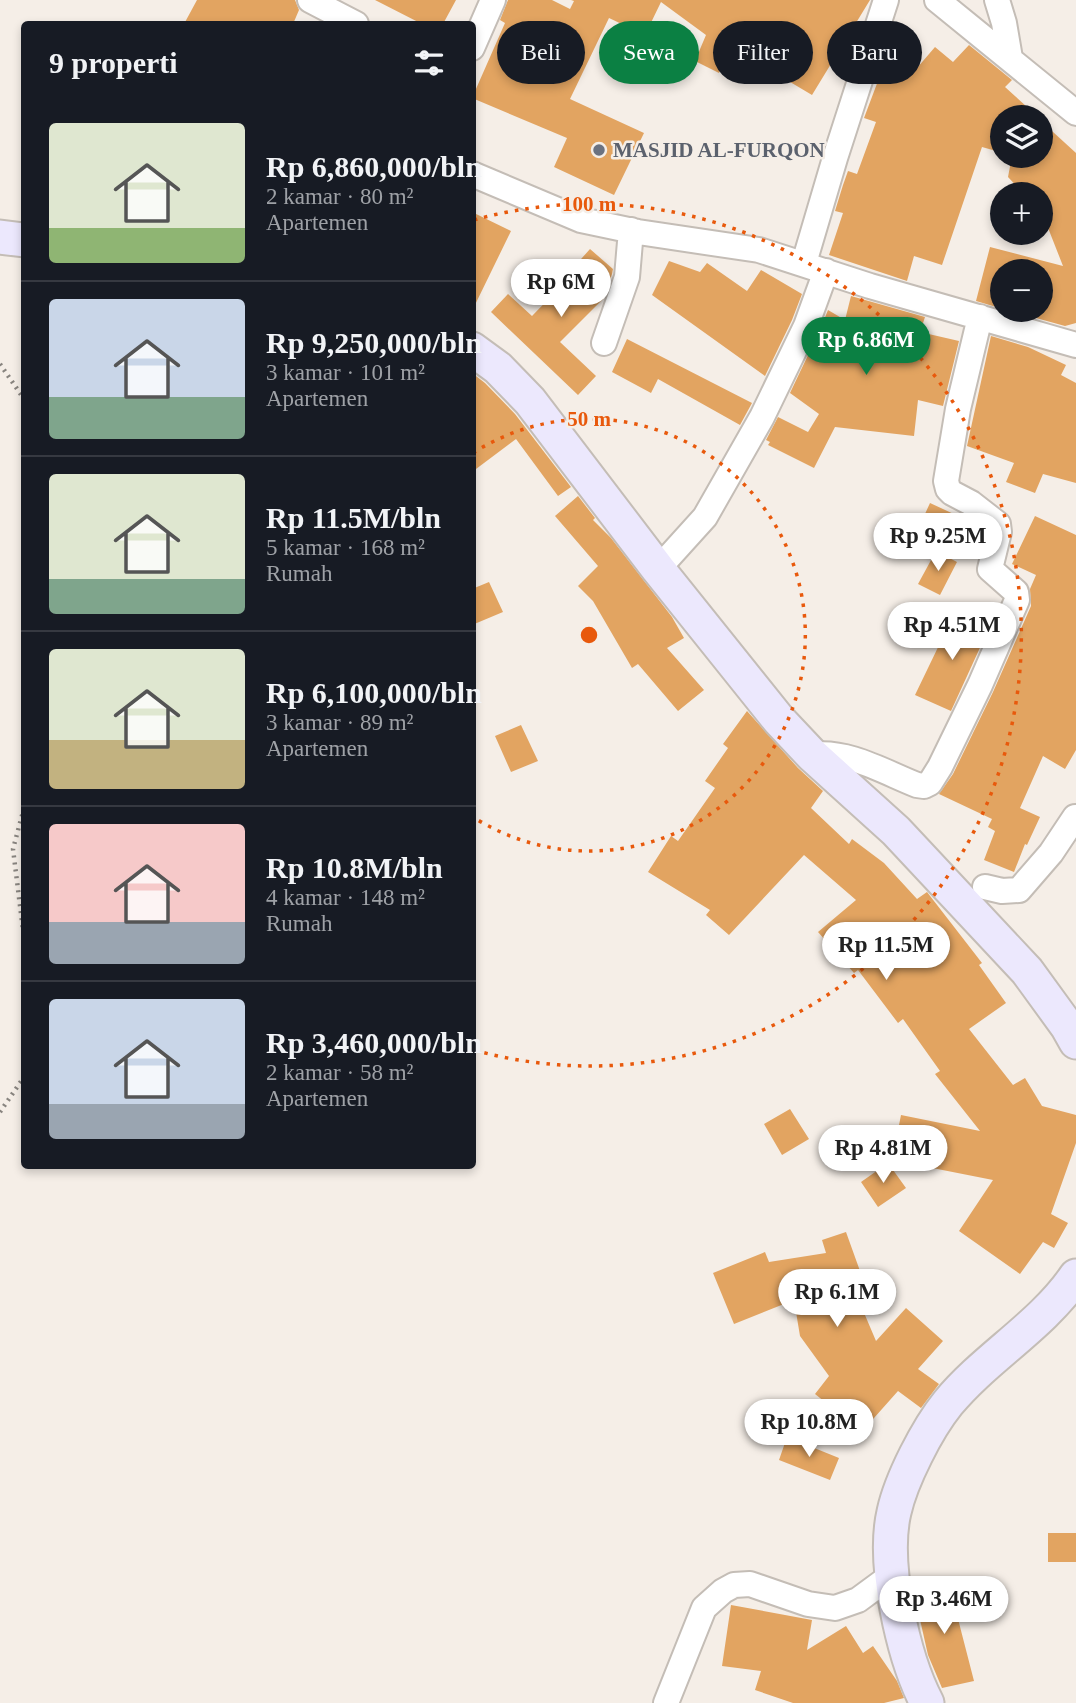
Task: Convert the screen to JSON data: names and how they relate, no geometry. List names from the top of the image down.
{
  "places": ["MASJID AL-FURQON"],
  "page": {
    "chip": [
      "Beli",
      "Sewa",
      "Filter",
      "Baru"
    ],
    "heading": "9 properti",
    "map_buttons": ["+", "−"],
    "list": [
      {
        "name": "Rp 6,860,000/bln",
        "note": "2 kamar · 80 m² · Apartemen"
      },
      {
        "name": "Rp 9,250,000/bln",
        "note": "3 kamar · 101 m² · Apartemen"
      },
      {
        "name": "Rp 11.5M/bln",
        "note": "5 kamar · 168 m² · Rumah"
      },
      {
        "name": "Rp 6,100,000/bln",
        "note": "3 kamar · 89 m² · Apartemen"
      },
      {
        "name": "Rp 10.8M/bln",
        "note": "4 kamar · 148 m² · Rumah"
      },
      {
        "name": "Rp 3,460,000/bln",
        "note": "2 kamar · 58 m² · Apartemen"
      }
    ],
    "price": [
      "Rp 6M",
      "Rp 6.86M",
      "Rp 9.25M",
      "Rp 4.51M",
      "Rp 11.5M",
      "Rp 4.81M",
      "Rp 6.1M",
      "Rp 10.8M",
      "Rp 3.46M"
    ]
  },
  "rings": ["100 m", "50 m"]
}
